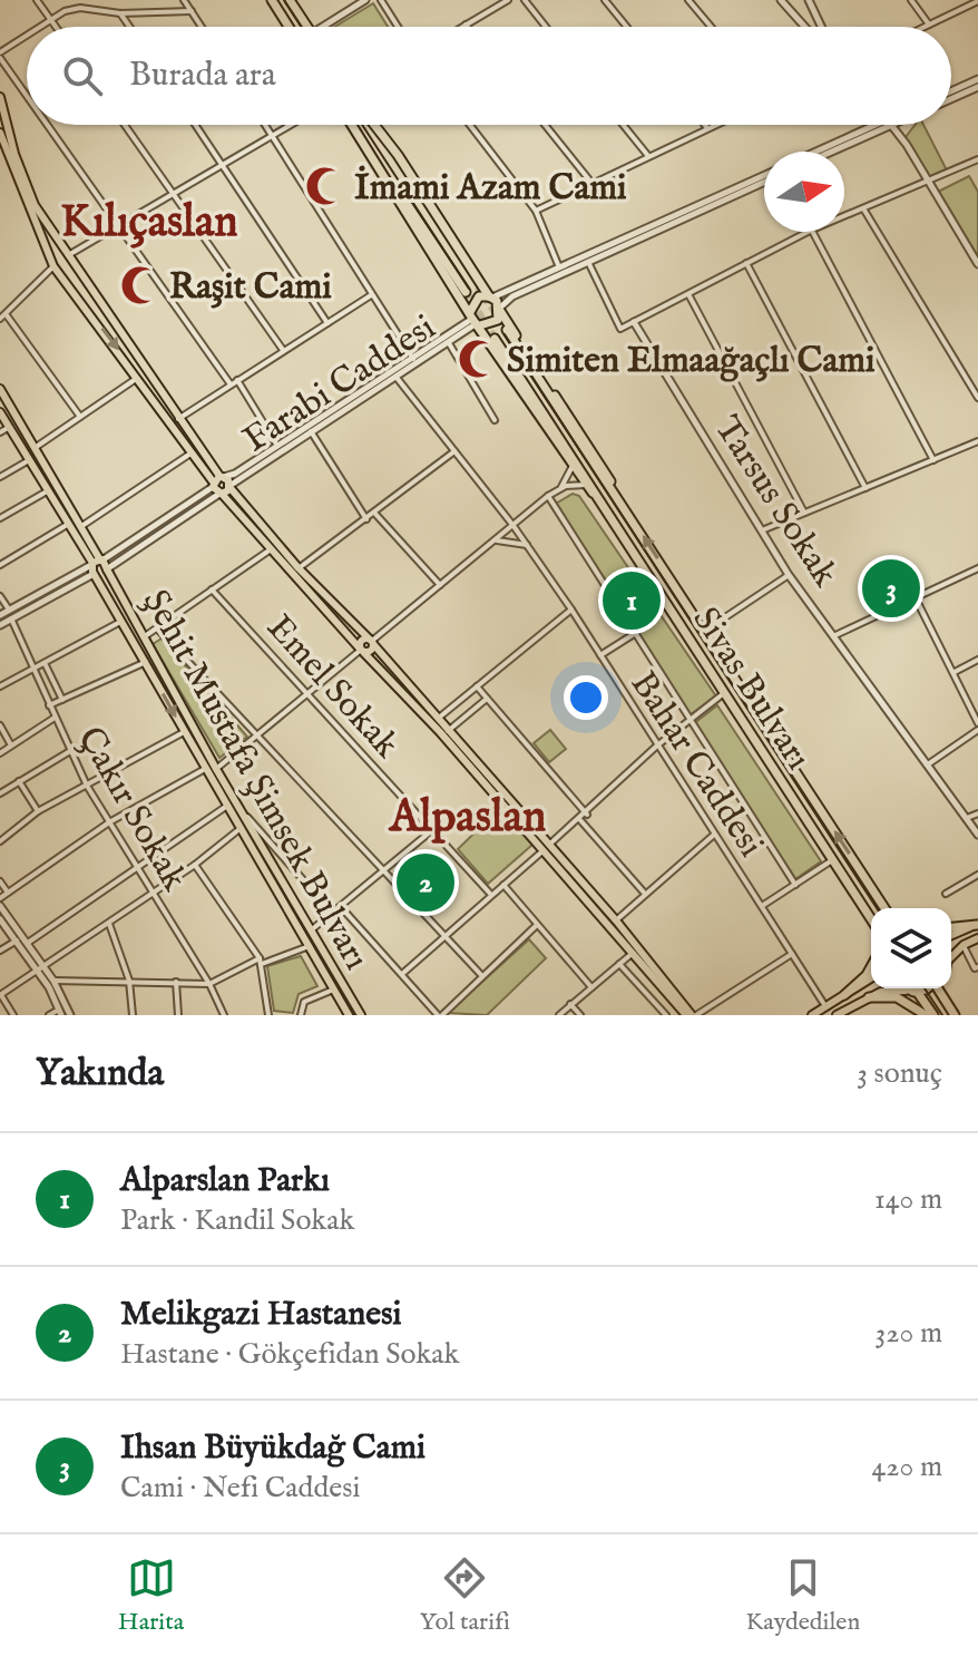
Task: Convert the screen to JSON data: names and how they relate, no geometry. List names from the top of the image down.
{
  "streets": {
    "highway": ["Sivas Bulvarı"],
    "main road": ["Şehit Mustafa Şimsek Bulvarı"],
    "street": [
      "Farabi Caddesi",
      "Tarsus Sokak",
      "Emel Sokak",
      "Bahar Caddesi",
      "Çakır Sokak"
    ]
  },
  "crossings": [
    ["Farabi Caddesi", "Bahar Caddesi"],
    ["Farabi Caddesi", "Şehit Mustafa Şimsek Bulvarı"]
  ],
  "districts": ["Kılıçaslan", "Alpaslan"],
  "places": {
    "mosque": ["İmami Azam Cami", "Raşit Cami", "Simiten Elmaağaçlı Cami"]
  },
  "north": "right",
  "page": {
    "search": "Burada ara",
    "pins": ["3", "1", "2"],
    "heading": ["Yakında", "3 sonuç"],
    "list": [
      {
        "mark": "1",
        "name": "Alparslan Parkı",
        "note": "Park · Kandil Sokak",
        "value": "140 m"
      },
      {
        "mark": "2",
        "name": "Melikgazi Hastanesi",
        "note": "Hastane · Gökçefidan Sokak",
        "value": "320 m"
      },
      {
        "mark": "3",
        "name": "Ihsan Büyükdağ Cami",
        "note": "Cami · Nefi Caddesi",
        "value": "420 m"
      }
    ],
    "nav": ["Harita", "Yol tarifi", "Kaydedilen"]
  }
}
